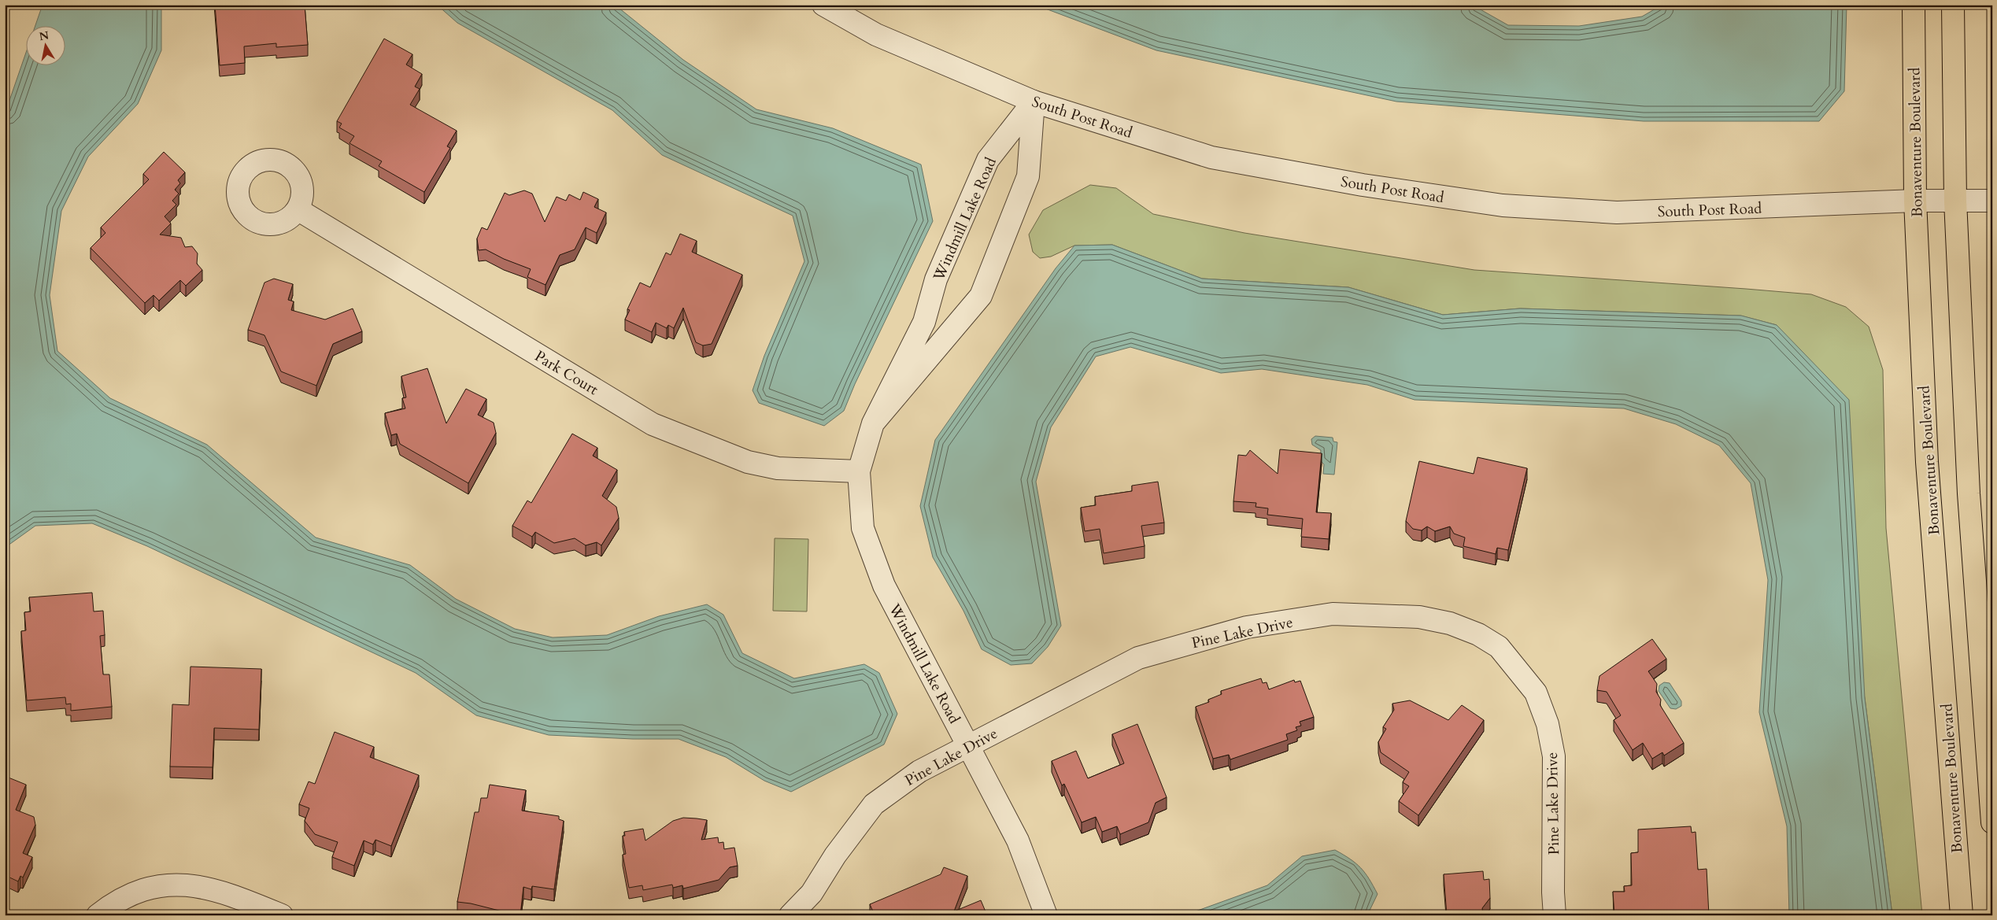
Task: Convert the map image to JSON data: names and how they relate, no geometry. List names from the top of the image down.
{
  "streets": {
    "main road": ["Bonaventure Boulevard"],
    "street": [
      "South Post Road",
      "Windmill Lake Road",
      "Park Court",
      "Pine Lake Drive"
    ]
  },
  "crossings": [
    ["South Post Road", "Bonaventure Boulevard"],
    ["South Post Road", "Windmill Lake Road"],
    ["Windmill Lake Road", "Park Court"],
    ["Windmill Lake Road", "Pine Lake Drive"]
  ],
  "north": "top"
}
